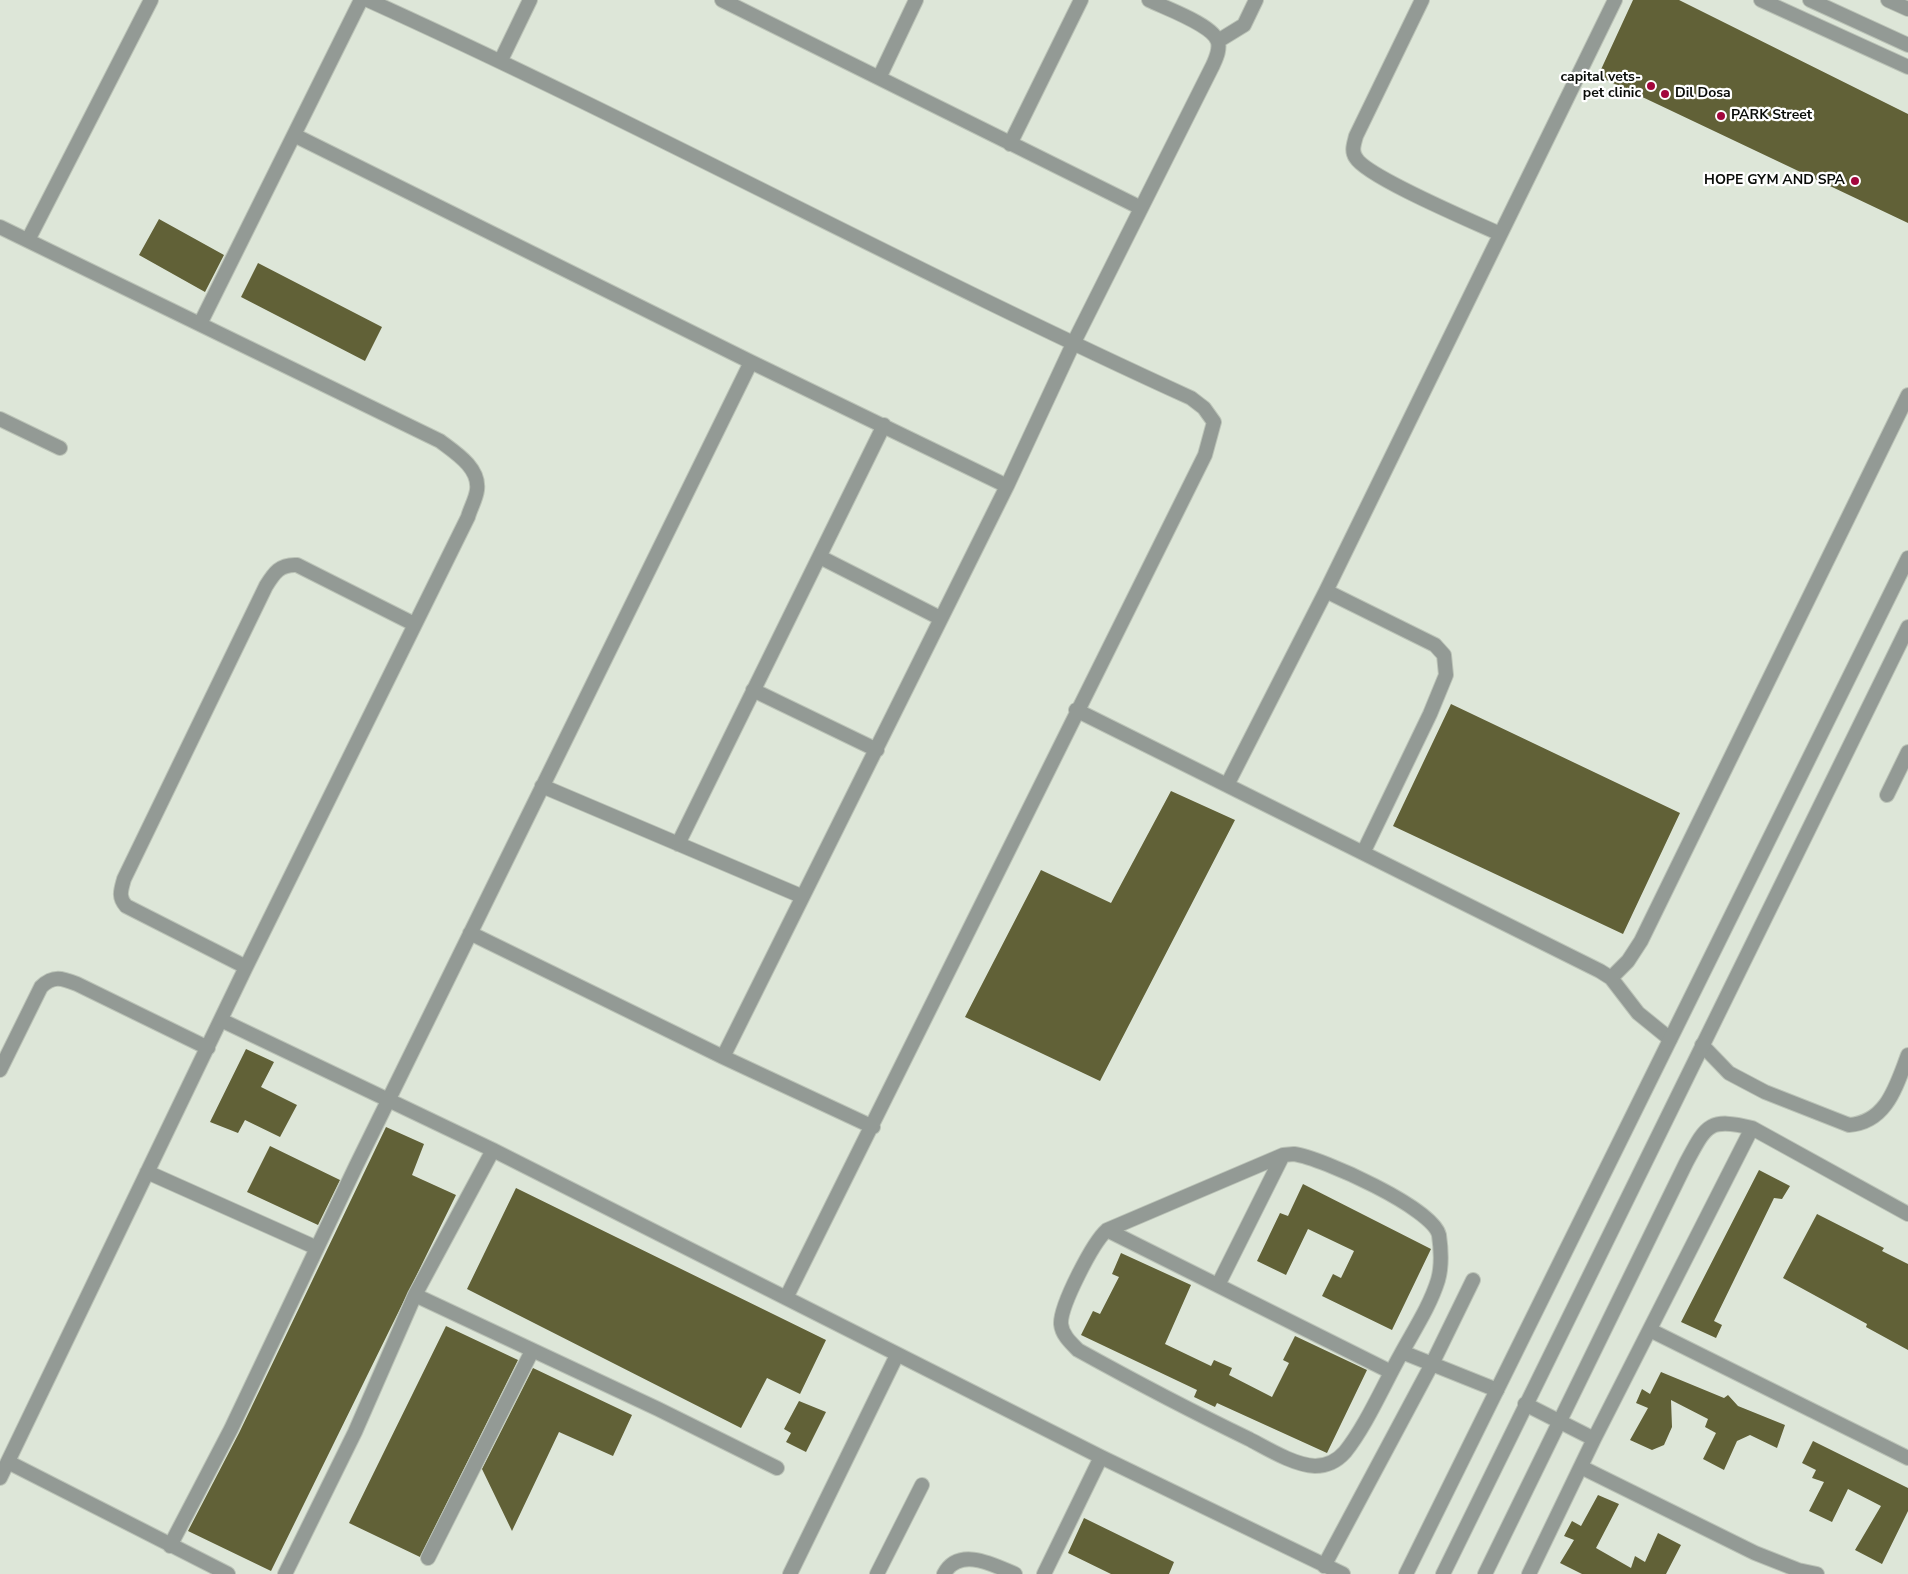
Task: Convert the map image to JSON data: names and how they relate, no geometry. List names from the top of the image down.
{
  "places": [
    "capital vets- pet clinic",
    "Dil Dosa",
    "PARK Street",
    "HOPE GYM AND SPA"
  ]
}
